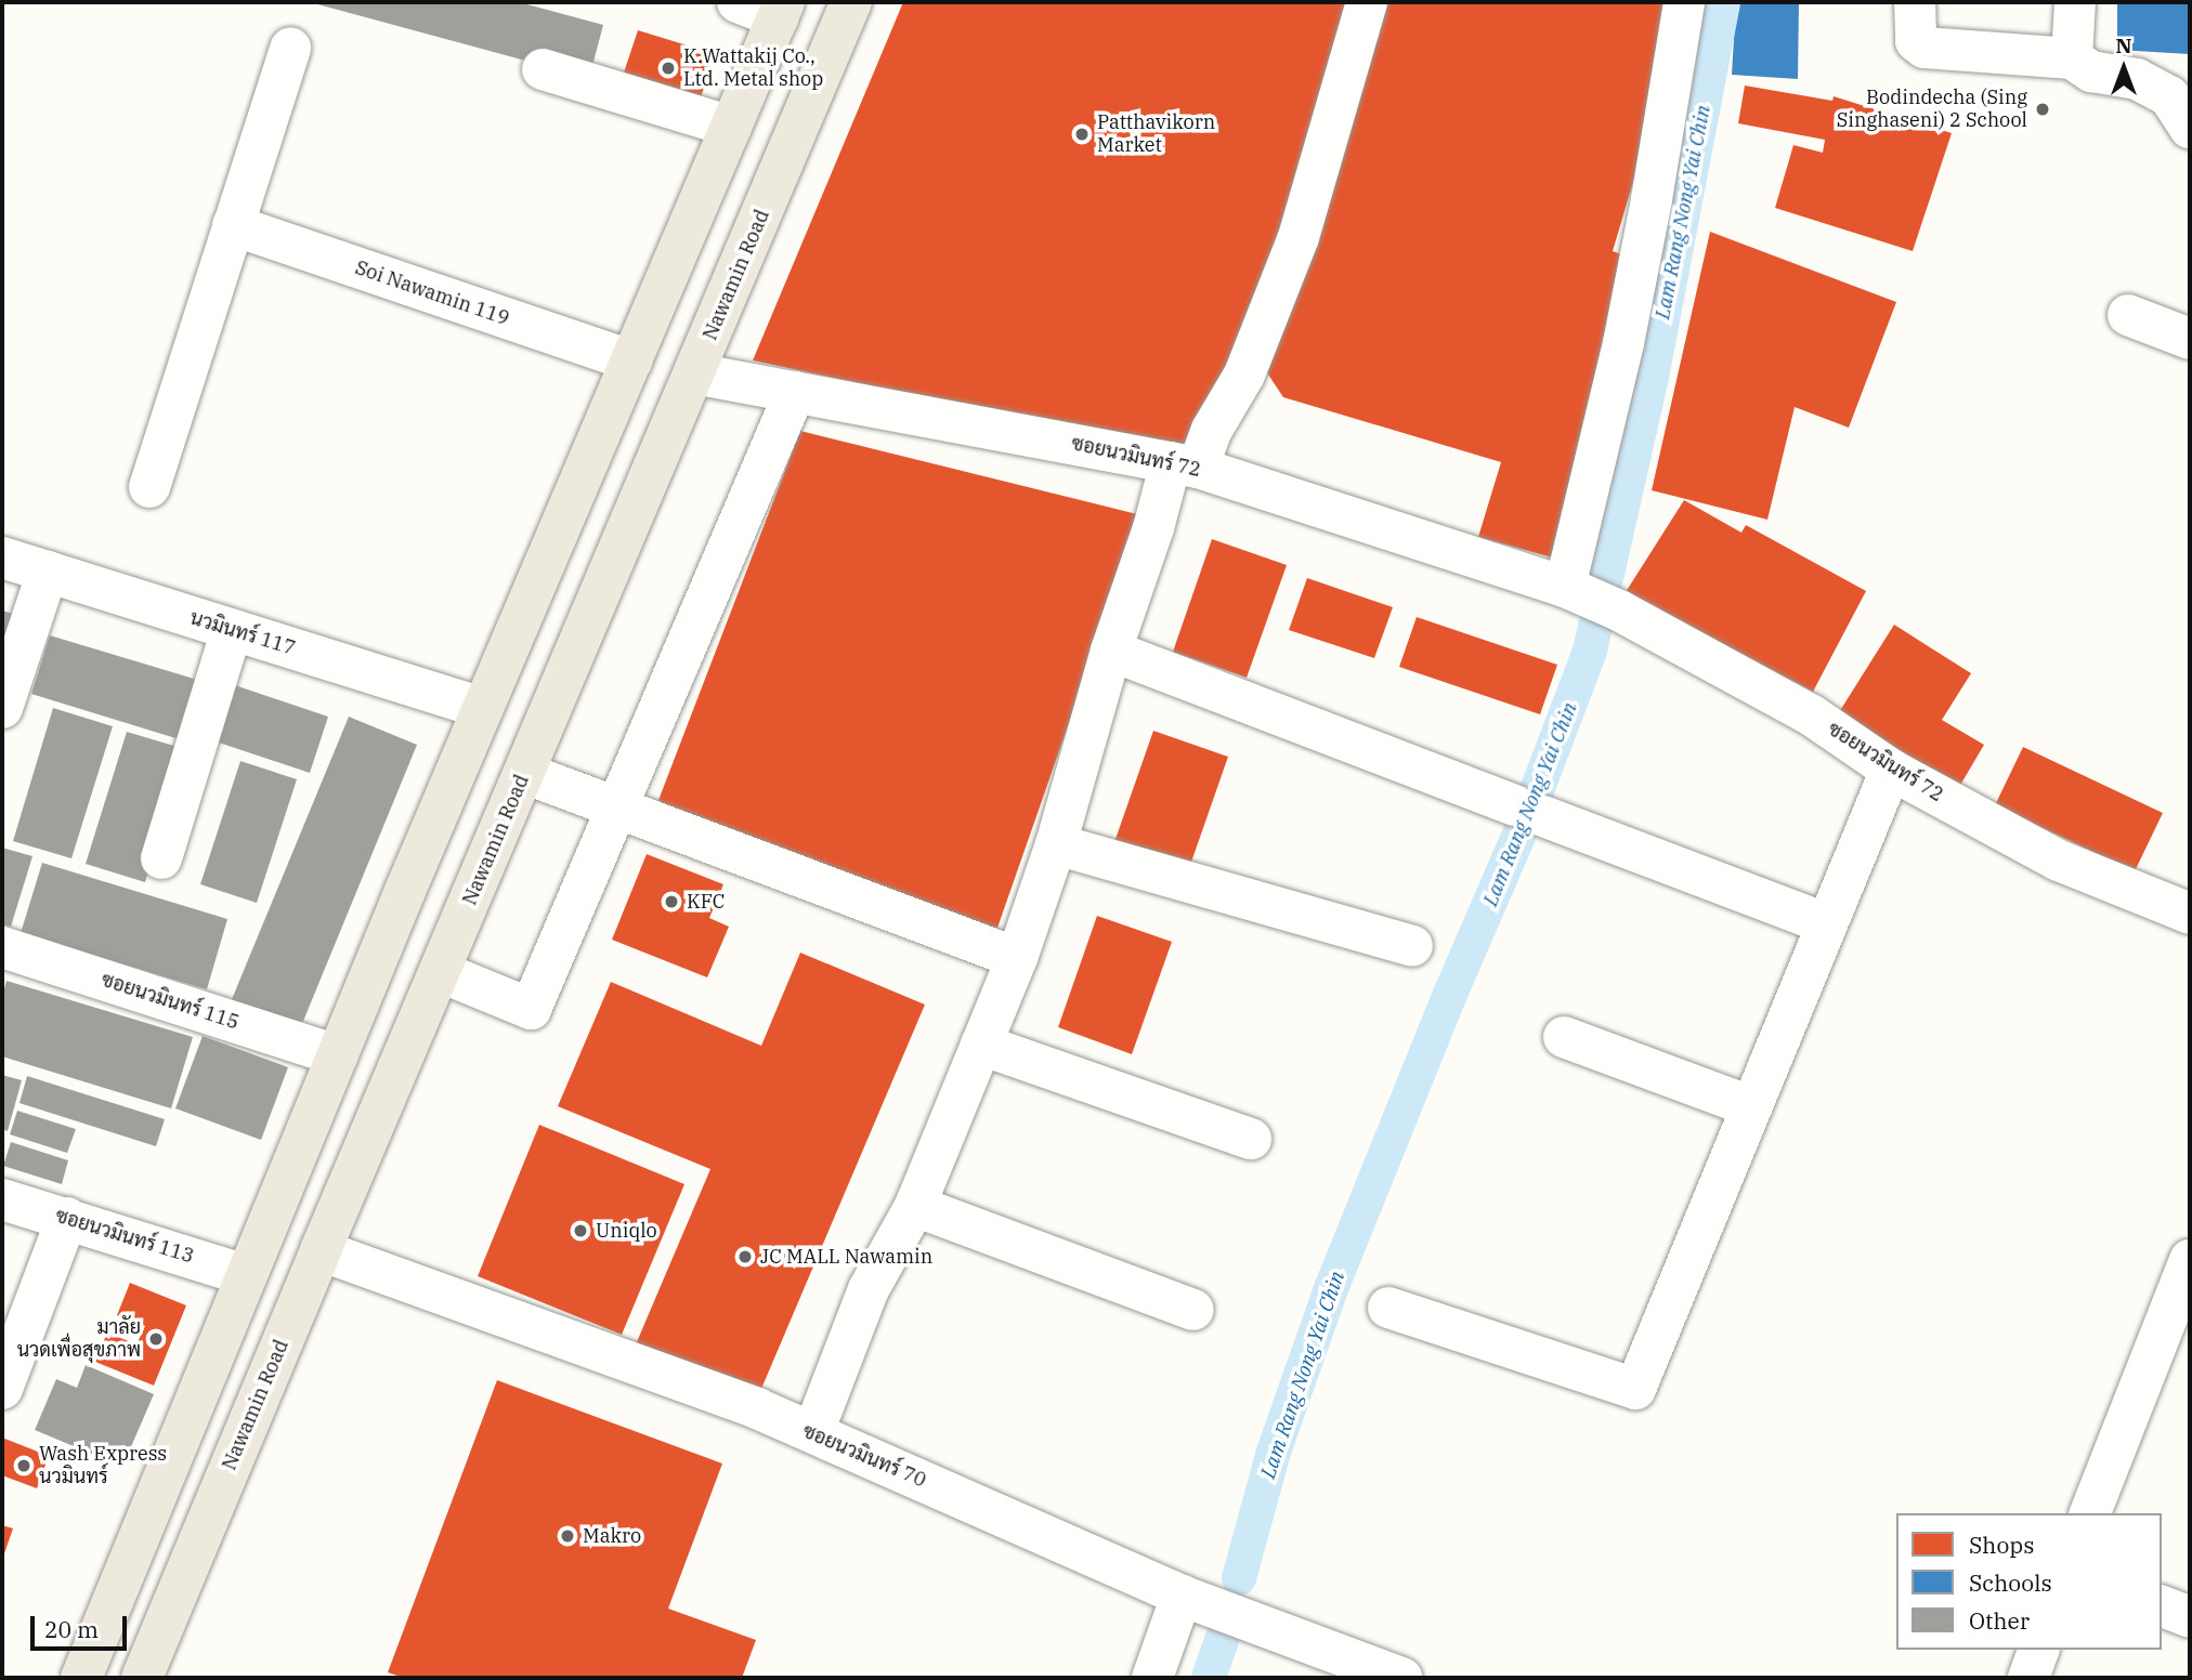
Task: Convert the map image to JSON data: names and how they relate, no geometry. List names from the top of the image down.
{
  "streets": {
    "main road": ["Nawamin Road"],
    "street": [
      "Soi Nawamin 119",
      "ซอยนวมินทร์ 72",
      "นวมินทร์ 117",
      "ซอยนวมินทร์ 115",
      "ซอยนวมินทร์ 113",
      "ซอยนวมินทร์ 70"
    ]
  },
  "crossings": [
    ["Nawamin Road", "ซอยนวมินทร์ 72"],
    ["Nawamin Road", "ซอยนวมินทร์ 70"]
  ],
  "water": ["Lam Rang Nong Yai Chin"],
  "places": [
    "K.Wattakij Co., Ltd. Metal shop",
    "Bodindecha (Sing Singhaseni) 2 School",
    "Patthavikorn Market",
    "KFC",
    "Uniqlo",
    "JC MALL Nawamin",
    "มาลัย นวดเพื่อสุขภาพ",
    "Wash Express นวมินทร์",
    "Makro"
  ],
  "legend": ["Shops", "Schools", "Other"],
  "scale_bar": "20 m",
  "north": "top"
}
